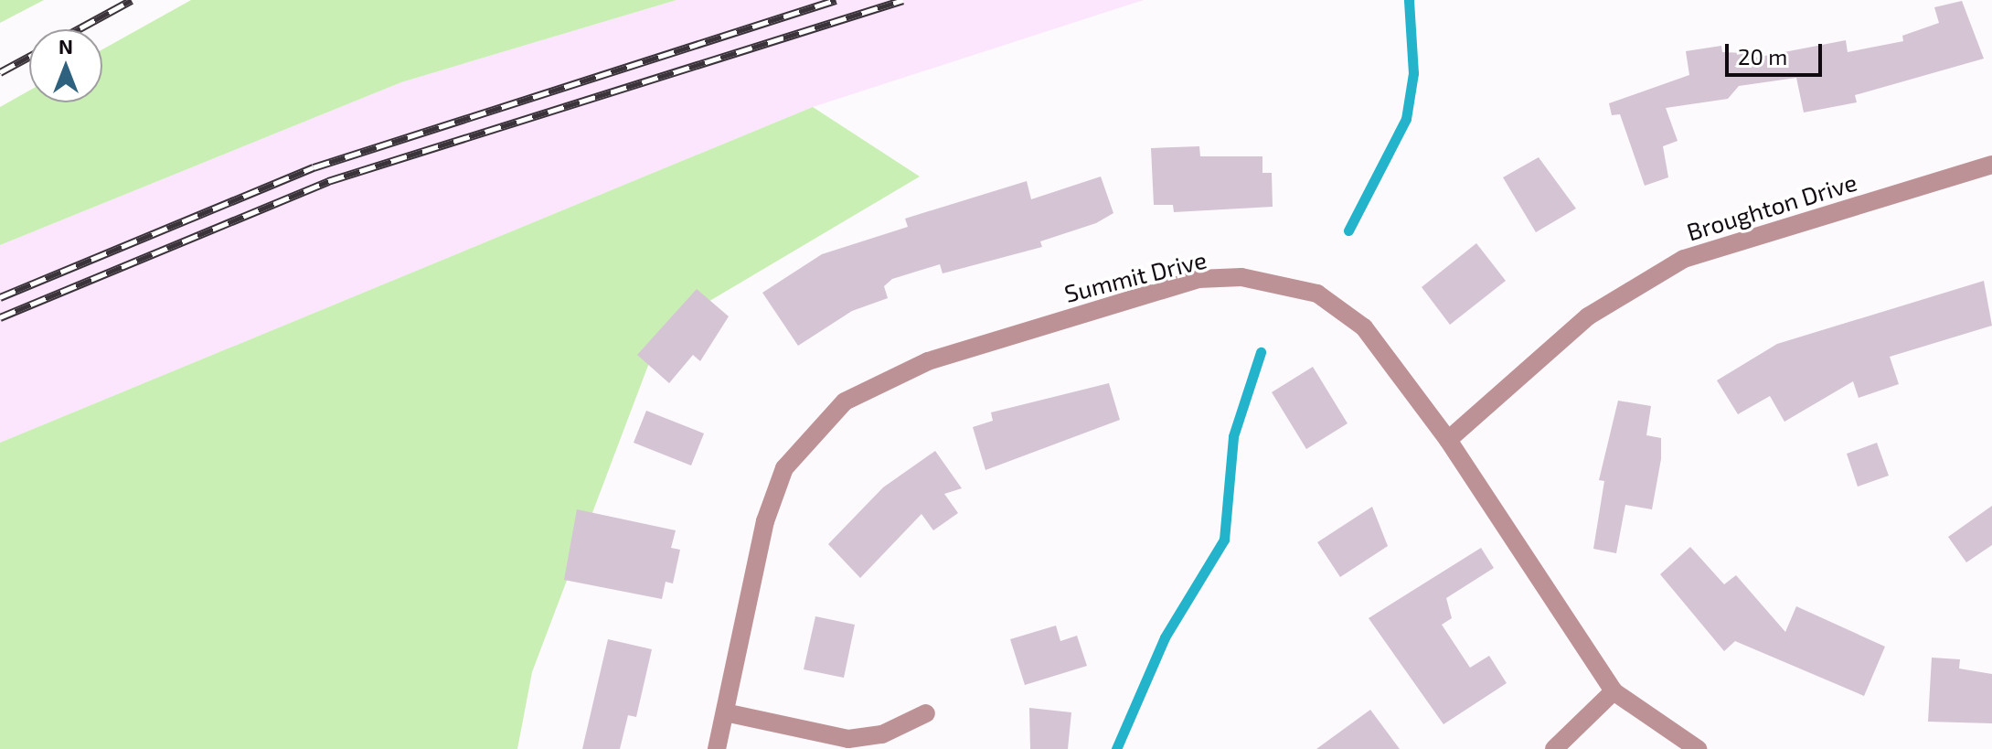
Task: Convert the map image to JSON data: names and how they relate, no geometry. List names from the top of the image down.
{
  "streets": {
    "street": ["Broughton Drive", "Summit Drive"]
  },
  "crossings": [
    ["Broughton Drive", "Summit Drive"]
  ],
  "scale_bar": "20 m",
  "north": "top"
}
